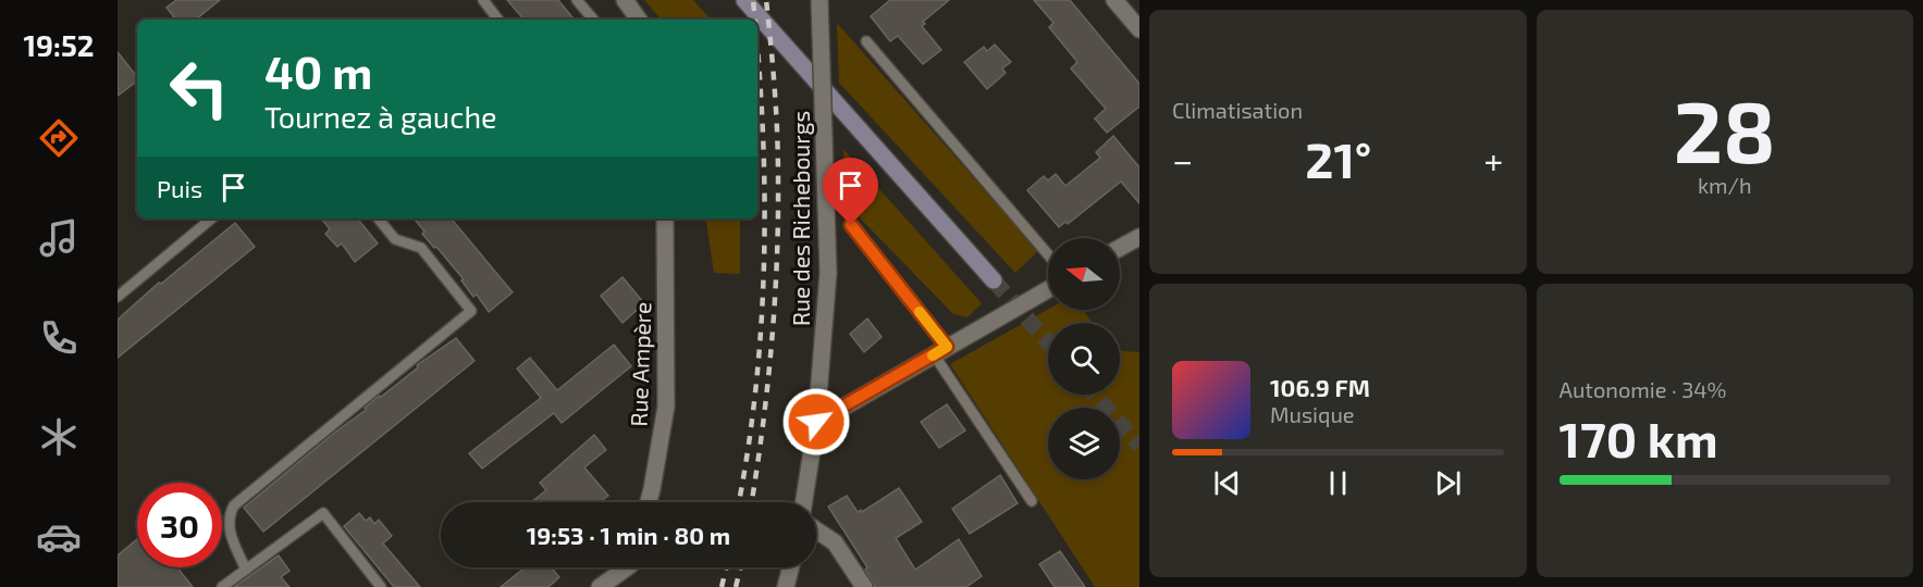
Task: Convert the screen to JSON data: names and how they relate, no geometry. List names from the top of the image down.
{
  "streets": {
    "street": ["Rue des Richebourgs", "Rue Ampère"]
  },
  "north": "left",
  "page": {
    "tabs": "19:52",
    "tile": [
      "Climatisation",
      ["28", "km/h"],
      ["Autonomie · 34%", "170 km"]
    ],
    "turn": ["40 m", "Tournez à gauche"],
    "heat": ["−", "21°", "+"],
    "then": "Puis",
    "song": ["106.9 FM", "Musique"],
    "limit": "30",
    "trip": "19:53 · 1 min · 80 m"
  }
}
